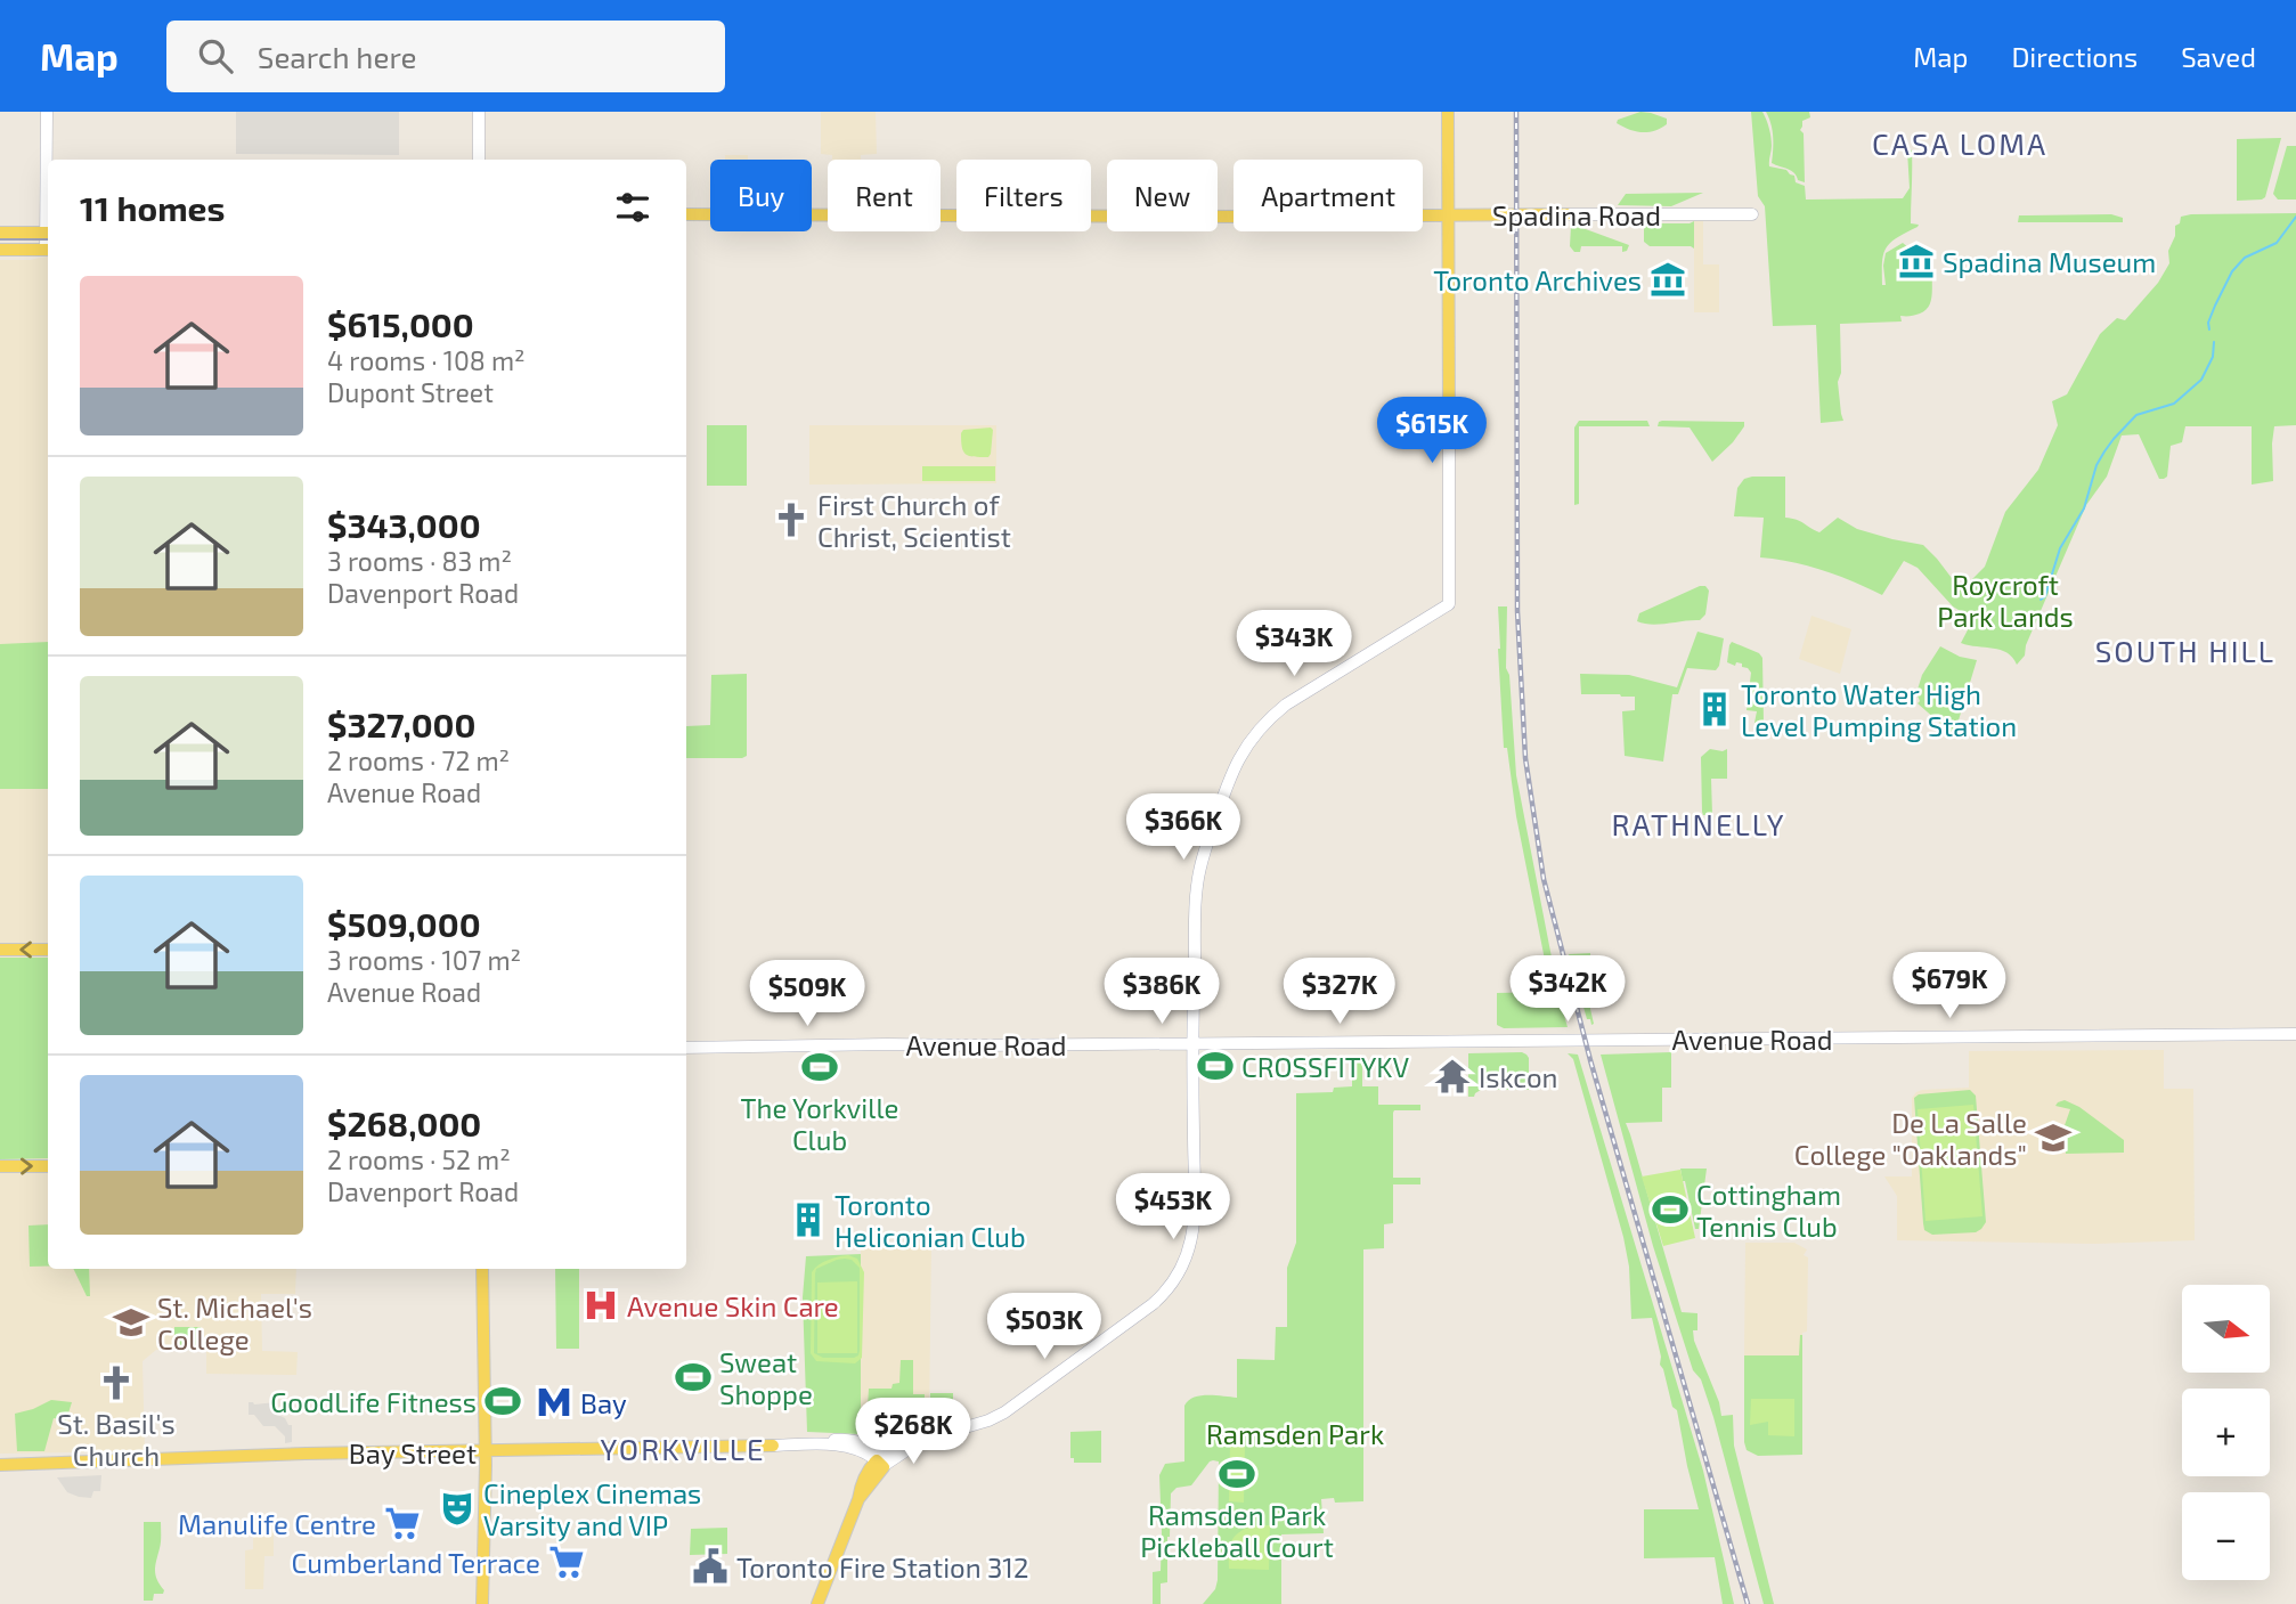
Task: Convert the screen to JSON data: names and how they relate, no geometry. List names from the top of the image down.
{
  "streets": {
    "main road": ["Spadina Road", "Avenue Road", "Bay Street"]
  },
  "districts": [
    "CASA LOMA",
    "SOUTH HILL",
    "RATHNELLY",
    "YORKVILLE"
  ],
  "parks": ["Roycroft Park Lands", "Ramsden Park"],
  "places": {
    "museum": ["Spadina Museum", "Toronto Archives"],
    "church": ["First Church of Christ, Scientist", "St. Basil's Church"],
    "building": ["Toronto Water High Level Pumping Station", "Toronto Heliconian Club"],
    "sports": [
      "CROSSFITYKV",
      "The Yorkville Club",
      "Cottingham Tennis Club",
      "Sweat Shoppe",
      "GoodLife Fitness",
      "Ramsden Park Pickleball Court"
    ],
    "temple": ["Iskcon"],
    "school or university": ["De La Salle College \"Oaklands\"", "St. Michael's College"],
    "hospital": ["Avenue Skin Care"],
    "metro station": ["Bay"],
    "theatre": ["Cineplex Cinemas Varsity and VIP"],
    "supermarket": ["Manulife Centre", "Cumberland Terrace"],
    "public building": ["Toronto Fire Station 312"]
  },
  "north": "right",
  "page": {
    "header": "Map",
    "search": "Search here",
    "nav": ["Map", "Directions", "Saved"],
    "chip": [
      "Buy",
      "Rent",
      "Filters",
      "New",
      "Apartment"
    ],
    "heading": "11 homes",
    "list": [
      {
        "name": "$615,000",
        "note": "4 rooms · 108 m² · Dupont Street"
      },
      {
        "name": "$343,000",
        "note": "3 rooms · 83 m² · Davenport Road"
      },
      {
        "name": "$327,000",
        "note": "2 rooms · 72 m² · Avenue Road"
      },
      {
        "name": "$509,000",
        "note": "3 rooms · 107 m² · Avenue Road"
      },
      {
        "name": "$268,000",
        "note": "2 rooms · 52 m² · Davenport Road"
      }
    ],
    "price": [
      "$615K",
      "$343K",
      "$366K",
      "$679K",
      "$342K",
      "$386K",
      "$327K",
      "$509K",
      "$453K",
      "$503K",
      "$268K"
    ],
    "map_buttons": ["+", "−"]
  }
}
